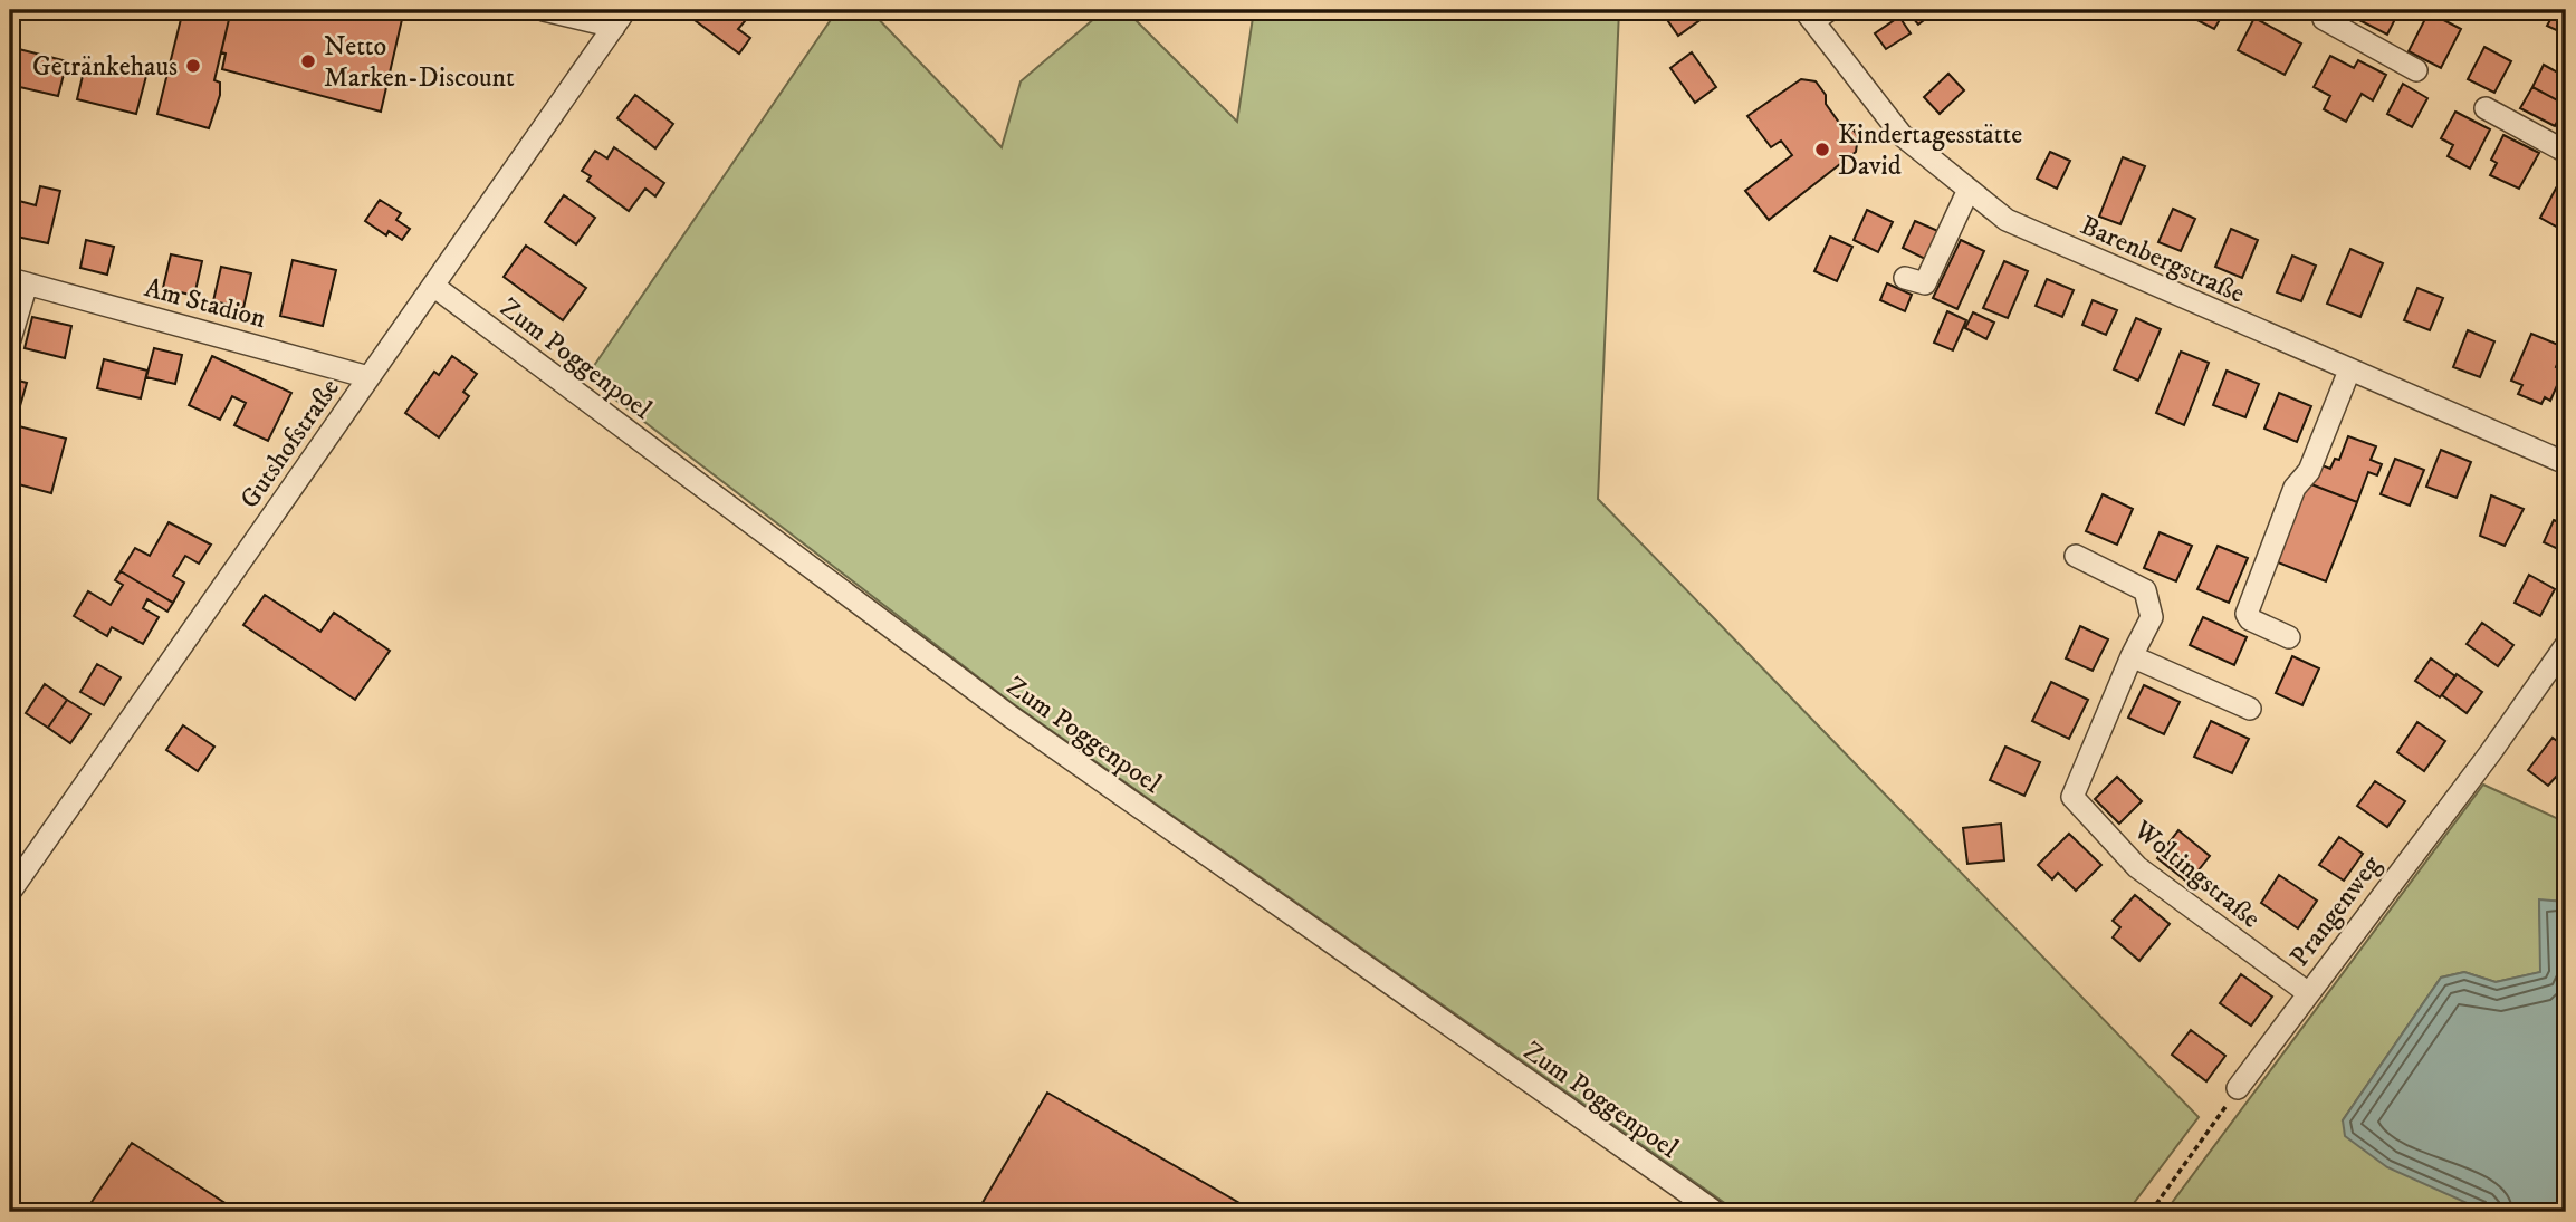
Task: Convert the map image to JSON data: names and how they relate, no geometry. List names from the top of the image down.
{
  "streets": {
    "street": [
      "Barenbergstraße",
      "Am Stadion",
      "Zum Poggenpoel",
      "Gutshofstraße",
      "Woltingstraße",
      "Prangenweg"
    ]
  },
  "crossings": [
    ["Am Stadion", "Gutshofstraße"],
    ["Zum Poggenpoel", "Gutshofstraße"],
    ["Woltingstraße", "Prangenweg"]
  ],
  "places": ["Netto Marken-Discount", "Getränkehaus", "Kindertagesstätte David"]
}
